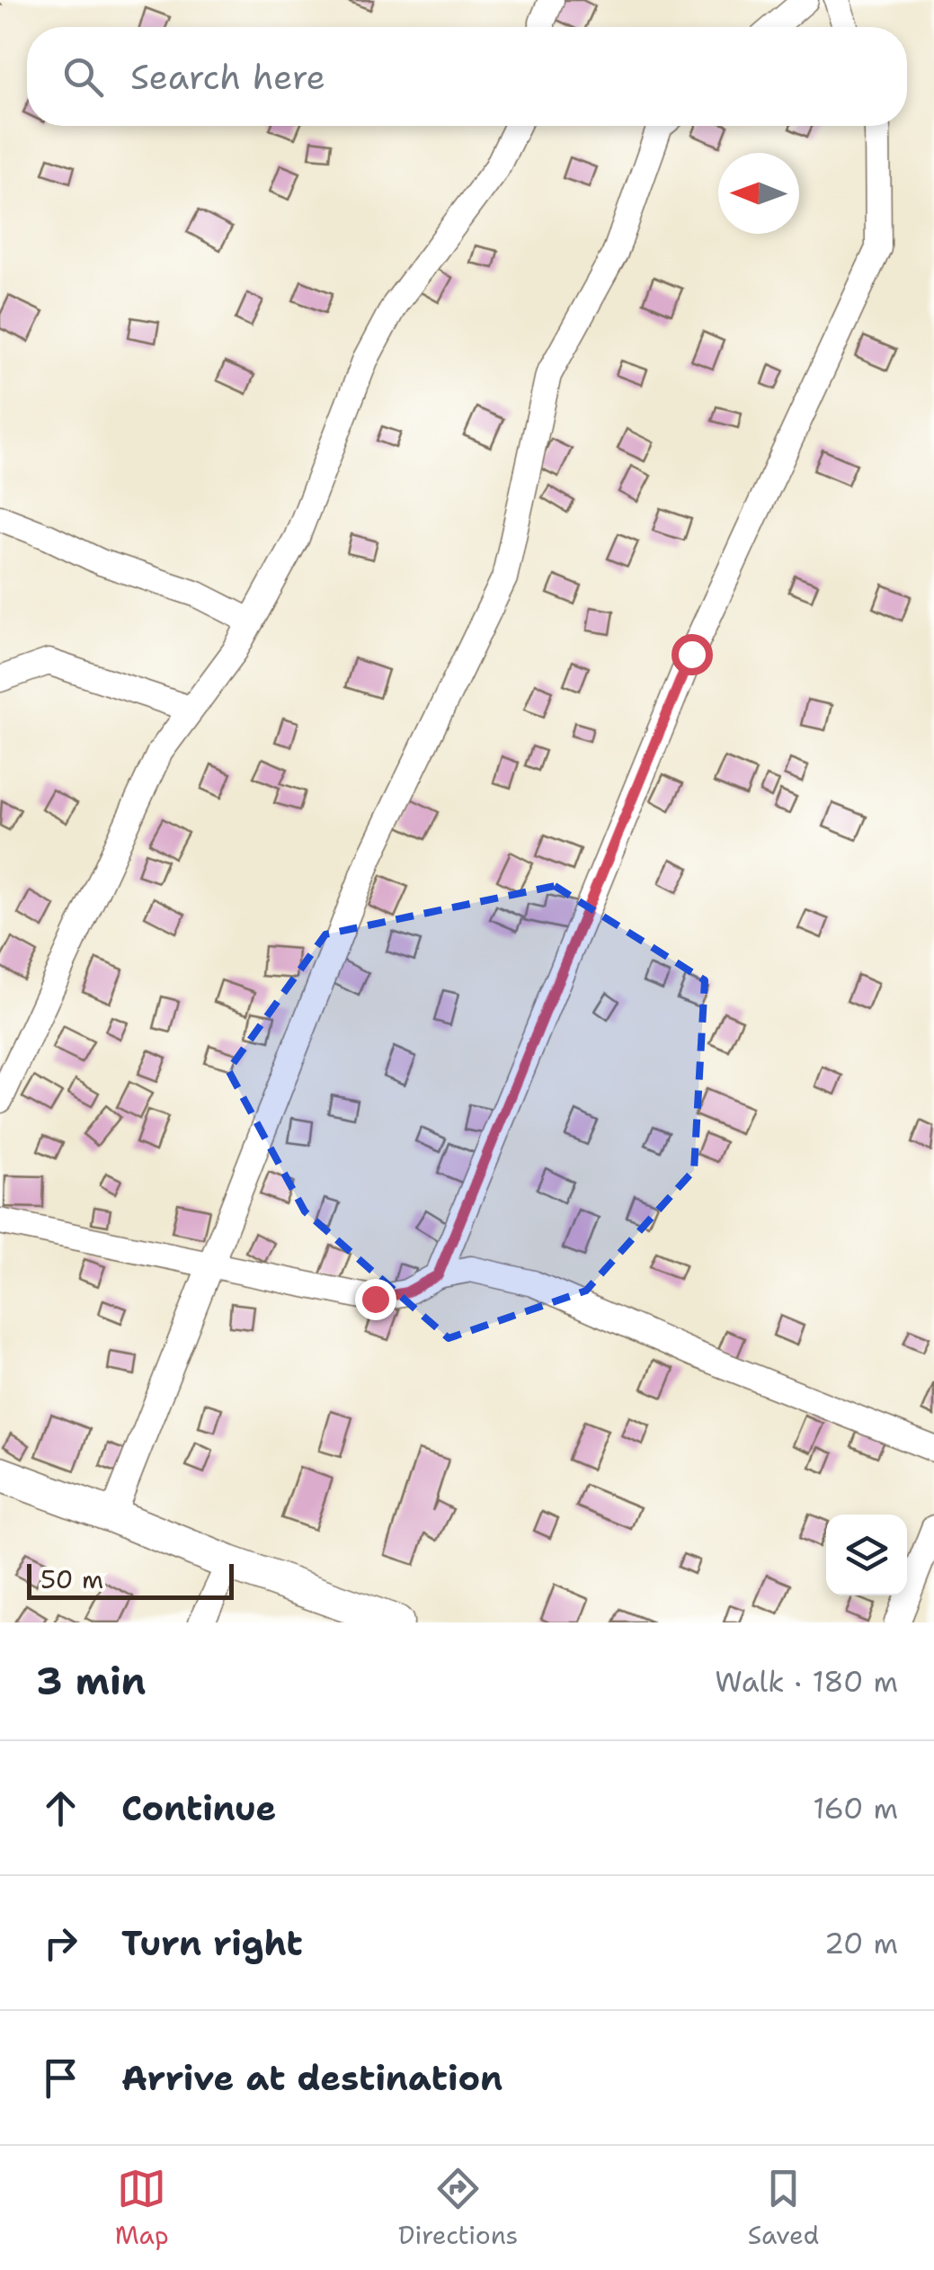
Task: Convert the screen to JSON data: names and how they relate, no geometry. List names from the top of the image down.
{
  "scale_bar": "50 m",
  "north": "left",
  "page": {
    "search": "Search here",
    "scale": "50 m",
    "heading": ["3 min", "Walk · 180 m"],
    "list": [
      ["Continue", "160 m"],
      ["Turn right", "20 m"],
      "Arrive at destination"
    ],
    "nav": ["Map", "Directions", "Saved"]
  }
}
